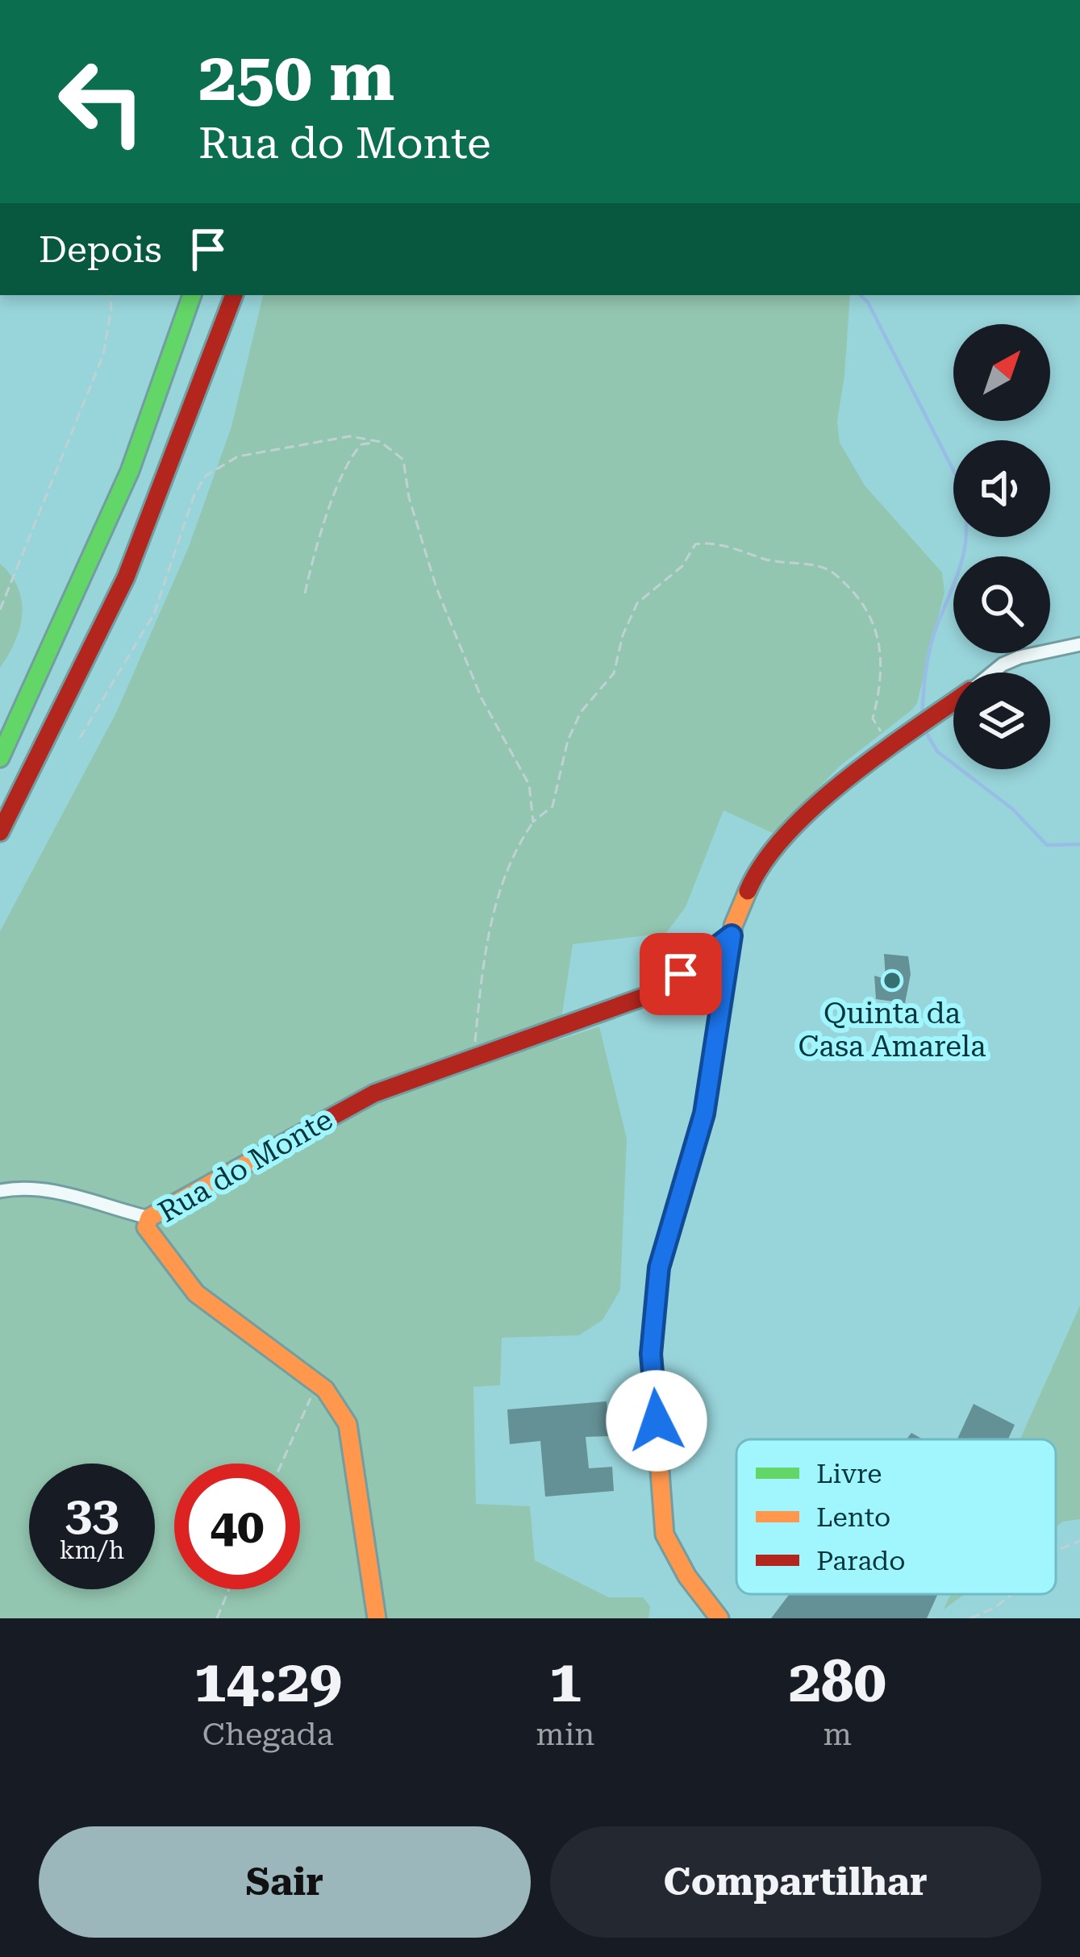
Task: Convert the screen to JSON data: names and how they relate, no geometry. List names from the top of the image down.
{
  "streets": {
    "main road": ["Rua do Monte"]
  },
  "places": ["Quinta da Casa Amarela"],
  "legend": ["Livre", "Lento", "Parado"],
  "north": "top right",
  "page": {
    "turn": ["250 m", "Rua do Monte"],
    "then": "Depois",
    "speed": "33 km/h",
    "limit": "40",
    "eta": [
      "14:29",
      "Chegada",
      "1",
      "min",
      "280",
      "m"
    ],
    "buttons": ["Sair", "Compartilhar"]
  }
}
